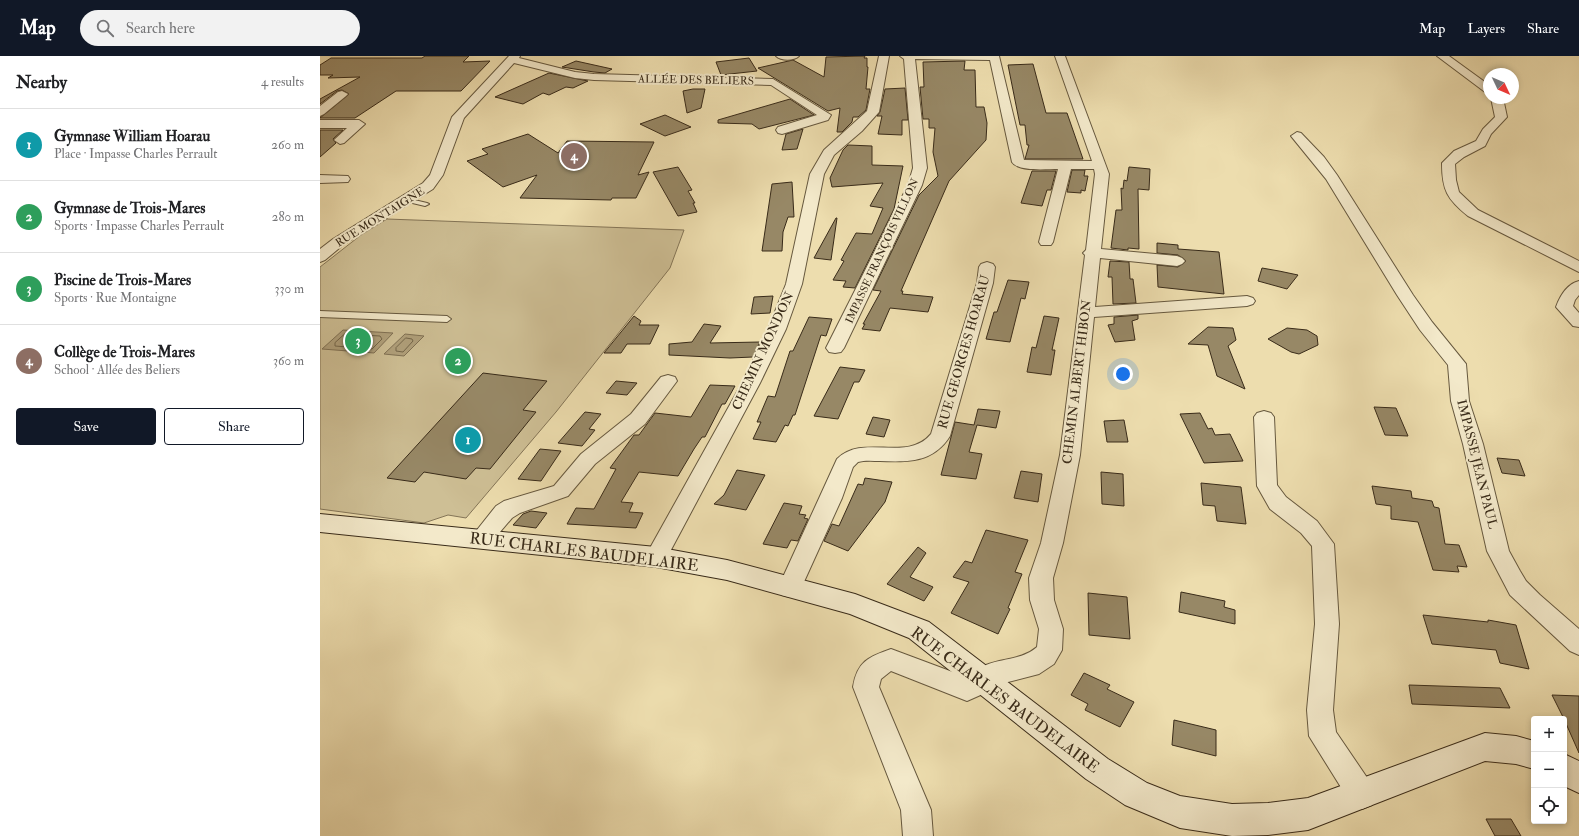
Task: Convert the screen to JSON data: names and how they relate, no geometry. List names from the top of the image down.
{
  "streets": {
    "main road": ["RUE CHARLES BAUDELAIRE"],
    "street": [
      "ALLÉE DES BELIERS",
      "RUE MONTAIGNE",
      "IMPASSE FRANÇOIS VILLON",
      "CHEMIN MONDON",
      "RUE GEORGES HOARAU",
      "CHEMIN ALBERT HIBON",
      "IMPASSE JEAN PAUL"
    ]
  },
  "crossings": [
    ["ALLÉE DES BELIERS", "RUE MONTAIGNE"],
    ["CHEMIN MONDON", "RUE CHARLES BAUDELAIRE"],
    ["RUE GEORGES HOARAU", "RUE CHARLES BAUDELAIRE"],
    ["CHEMIN ALBERT HIBON", "RUE CHARLES BAUDELAIRE"]
  ],
  "north": "bottom right",
  "page": {
    "header": "Map",
    "search": "Search here",
    "nav": ["Map", "Layers", "Share"],
    "heading": ["Nearby", "4 results"],
    "list": [
      {
        "mark": "1",
        "name": "Gymnase William Hoarau",
        "note": "Place · Impasse Charles Perrault",
        "value": "260 m"
      },
      {
        "mark": "2",
        "name": "Gymnase de Trois-Mares",
        "note": "Sports · Impasse Charles Perrault",
        "value": "280 m"
      },
      {
        "mark": "3",
        "name": "Piscine de Trois-Mares",
        "note": "Sports · Rue Montaigne",
        "value": "330 m"
      },
      {
        "mark": "4",
        "name": "Collège de Trois-Mares",
        "note": "School · Allée des Beliers",
        "value": "360 m"
      }
    ],
    "pins": [
      "4",
      "3",
      "2",
      "1"
    ],
    "buttons": ["Save", "Share"],
    "map_buttons": ["+", "−"]
  }
}
